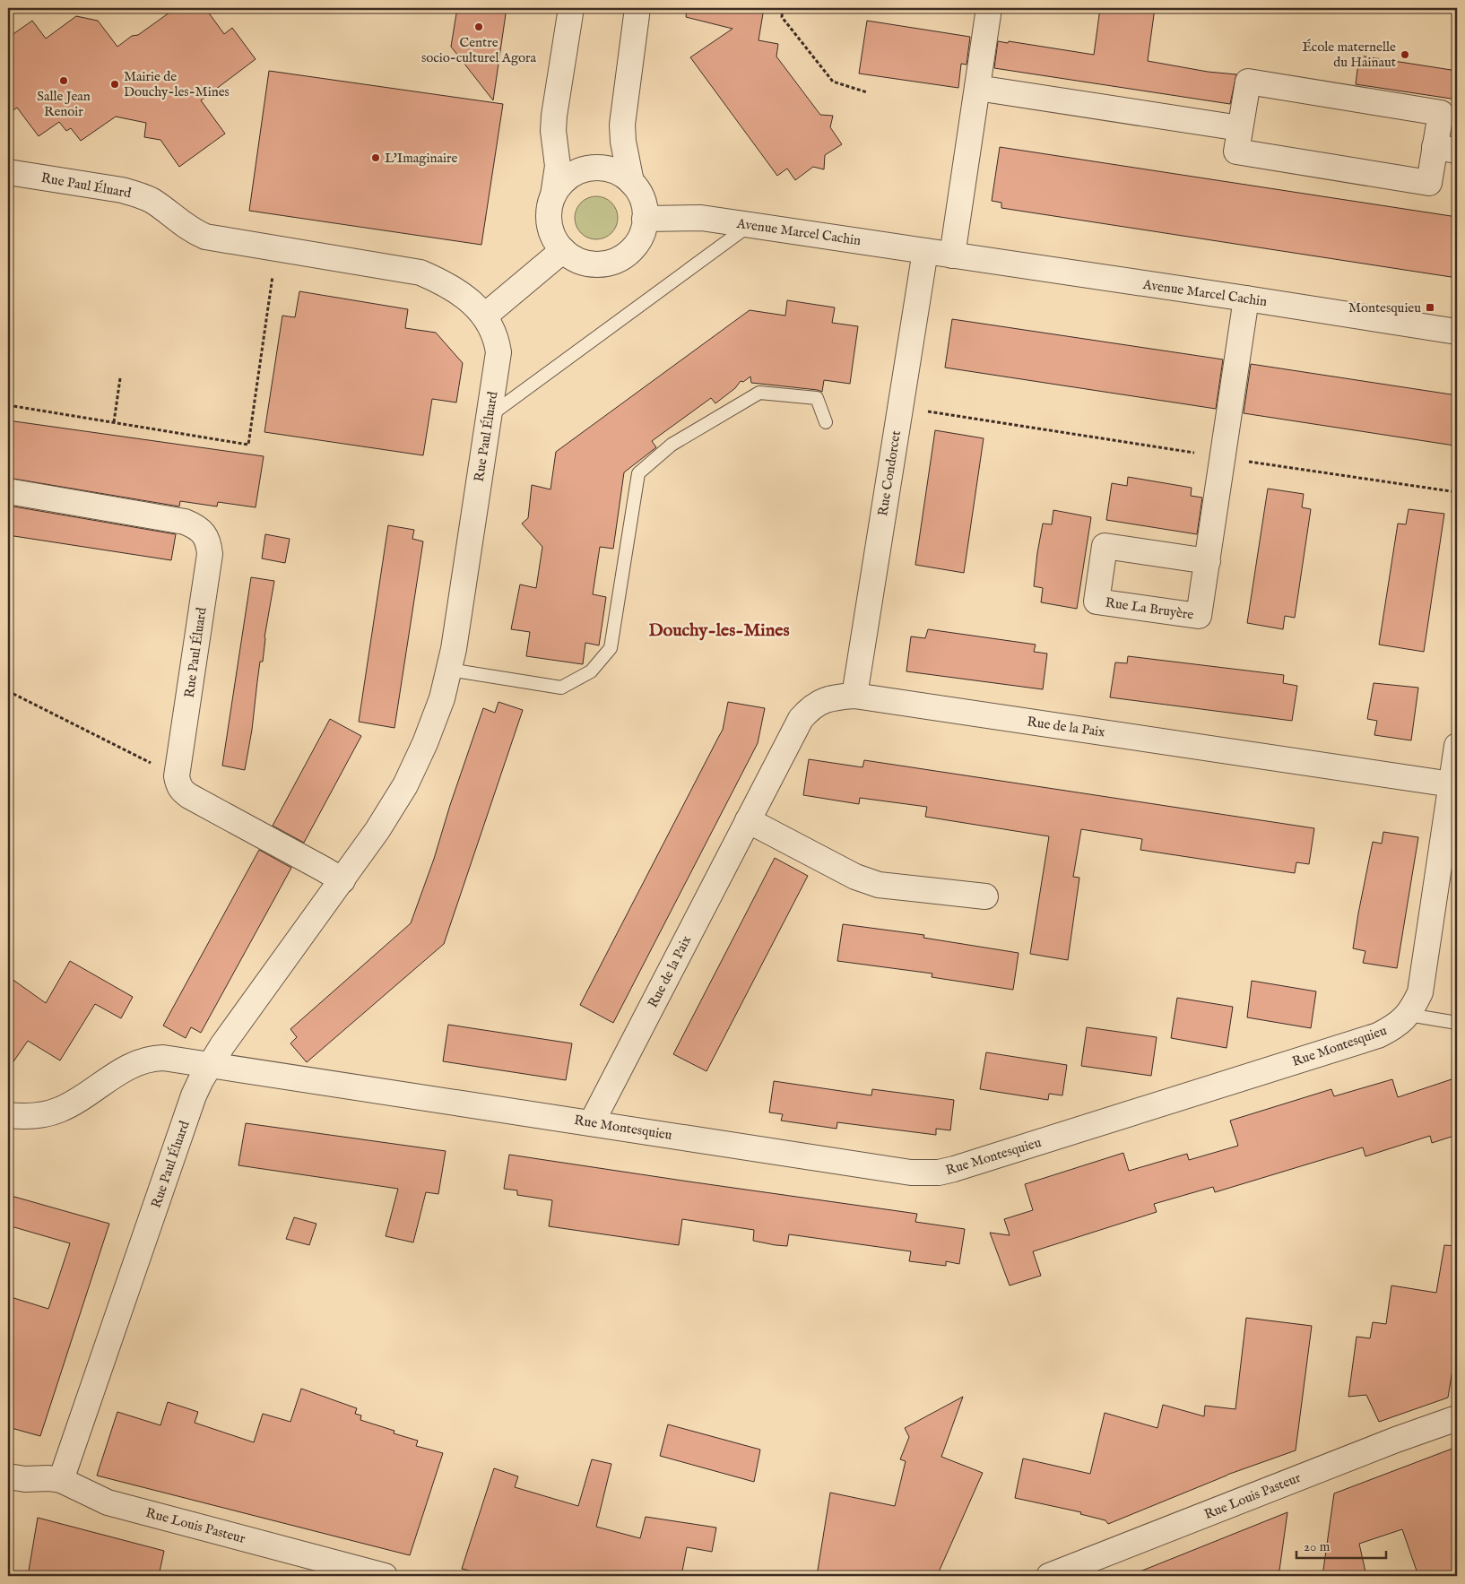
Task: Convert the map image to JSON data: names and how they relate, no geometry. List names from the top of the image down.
{
  "streets": {
    "street": [
      "Rue Paul Éluard",
      "Avenue Marcel Cachin",
      "Rue Condorcet",
      "Rue La Bruyère",
      "Rue de la Paix",
      "Rue Montesquieu",
      "Rue Louis Pasteur"
    ]
  },
  "crossings": [
    ["Rue Paul Éluard", "Rue Montesquieu"],
    ["Rue Paul Éluard", "Rue Louis Pasteur"],
    ["Avenue Marcel Cachin", "Rue Condorcet"],
    ["Avenue Marcel Cachin", "Rue La Bruyère"],
    ["Rue Condorcet", "Rue de la Paix"],
    ["Rue de la Paix", "Rue Montesquieu"]
  ],
  "districts": ["Douchy-les-Mines"],
  "places": {
    "other": [
      "Centre socio-culturel Agora",
      "École maternelle du Hainaut",
      "Salle Jean Renoir",
      "Mairie de Douchy-les-Mines",
      "L'Imaginaire"
    ],
    "transit": ["Montesquieu"]
  },
  "scale_bar": "20 m"
}
